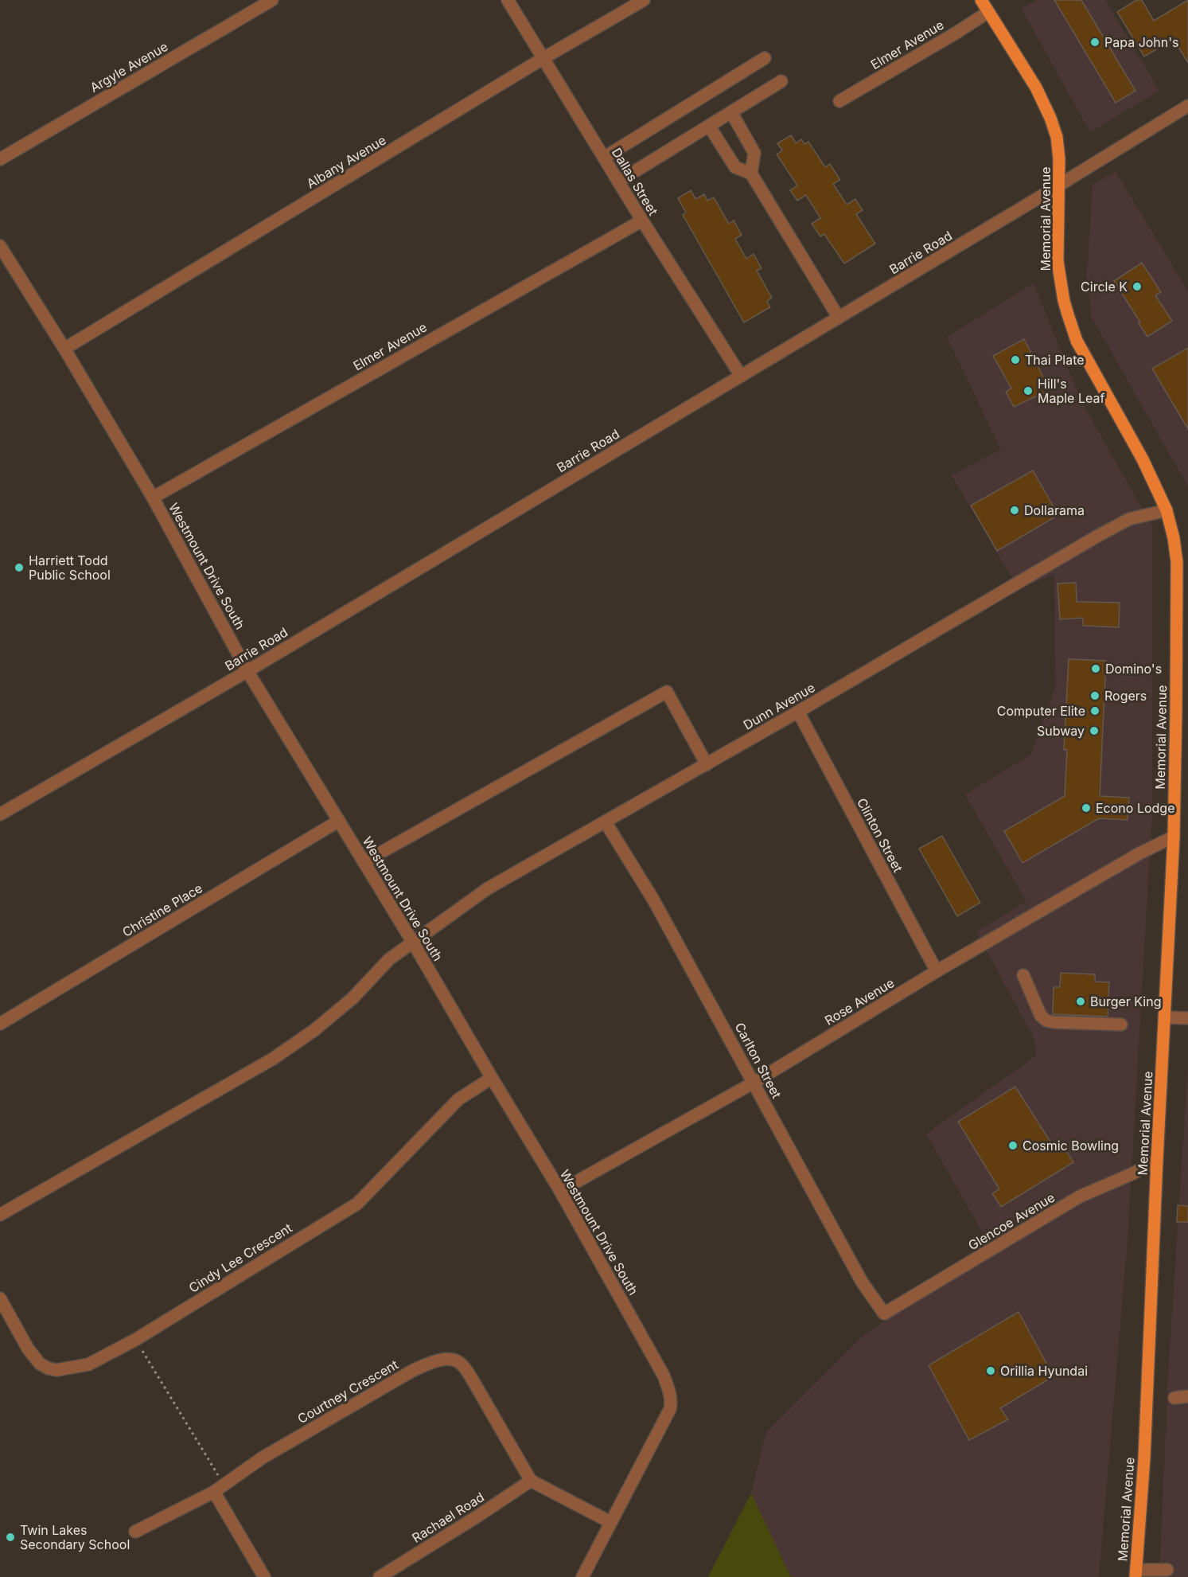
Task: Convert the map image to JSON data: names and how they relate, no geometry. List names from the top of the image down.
{
  "streets": {
    "main road": ["Memorial Avenue"],
    "street": [
      "Elmer Avenue",
      "Argyle Avenue",
      "Albany Avenue",
      "Dallas Street",
      "Barrie Road",
      "Westmount Drive South",
      "Dunn Avenue",
      "Clinton Street",
      "Christine Place",
      "Rose Avenue",
      "Carlton Street",
      "Glencoe Avenue",
      "Cindy Lee Crescent",
      "Courtney Crescent",
      "Rachael Road"
    ]
  },
  "crossings": [
    ["Elmer Avenue", "Dallas Street"],
    ["Elmer Avenue", "Memorial Avenue"],
    ["Elmer Avenue", "Westmount Drive South"],
    ["Albany Avenue", "Dallas Street"],
    ["Albany Avenue", "Westmount Drive South"],
    ["Dallas Street", "Barrie Road"],
    ["Memorial Avenue", "Barrie Road"],
    ["Memorial Avenue", "Dunn Avenue"],
    ["Memorial Avenue", "Rose Avenue"],
    ["Memorial Avenue", "Glencoe Avenue"],
    ["Barrie Road", "Westmount Drive South"],
    ["Westmount Drive South", "Dunn Avenue"],
    ["Westmount Drive South", "Christine Place"],
    ["Westmount Drive South", "Rose Avenue"],
    ["Westmount Drive South", "Cindy Lee Crescent"],
    ["Dunn Avenue", "Clinton Street"],
    ["Dunn Avenue", "Carlton Street"],
    ["Clinton Street", "Rose Avenue"],
    ["Rose Avenue", "Carlton Street"],
    ["Carlton Street", "Glencoe Avenue"],
    ["Courtney Crescent", "Rachael Road"]
  ],
  "places": [
    "Papa John's",
    "Circle K",
    "Thai Plate",
    "Hill's Maple Leaf",
    "Dollarama",
    "Harriett Todd Public School",
    "Domino's",
    "Rogers",
    "Computer Elite",
    "Subway",
    "Econo Lodge",
    "Burger King",
    "Cosmic Bowling",
    "Orillia Hyundai",
    "Twin Lakes Secondary School"
  ]
}
